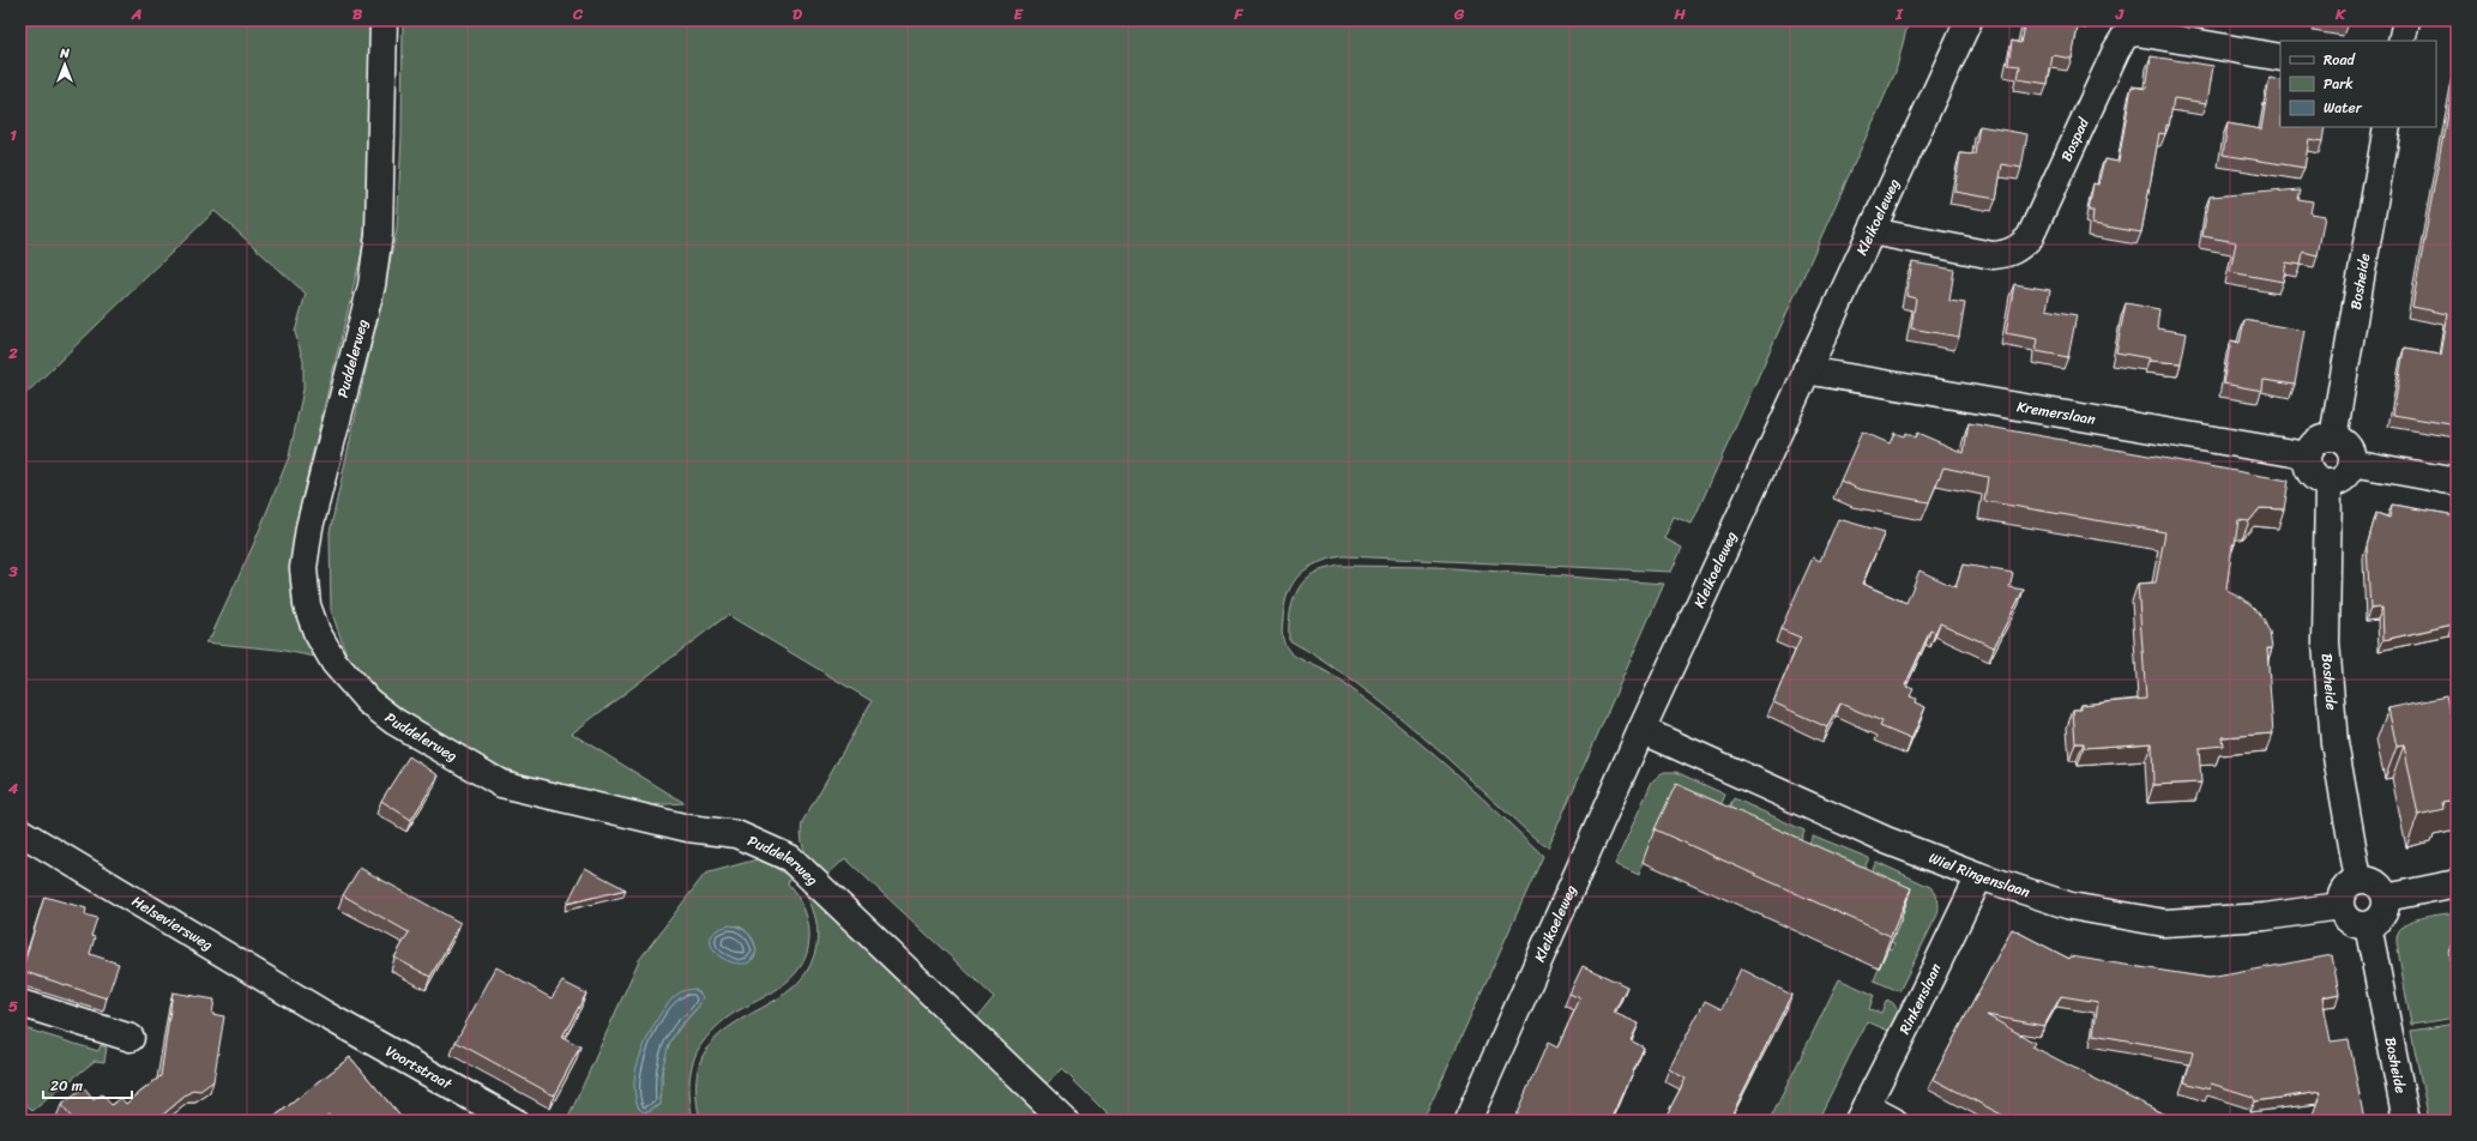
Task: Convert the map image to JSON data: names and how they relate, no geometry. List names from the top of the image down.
{
  "streets": {
    "street": [
      "Bospad",
      "Kleikoeleweg",
      "Bosheide",
      "Puddelerweg",
      "Kremerslaan",
      "Wiel Ringenslaan",
      "Helseviersweg",
      "Rinkenslaan",
      "Voortstraat"
    ]
  },
  "crossings": [
    ["Bospad", "Kleikoeleweg"],
    ["Kleikoeleweg", "Kremerslaan"],
    ["Kleikoeleweg", "Wiel Ringenslaan"],
    ["Bosheide", "Kremerslaan"],
    ["Bosheide", "Wiel Ringenslaan"],
    ["Wiel Ringenslaan", "Rinkenslaan"],
    ["Helseviersweg", "Voortstraat"]
  ],
  "legend": ["Road", "Park", "Water"],
  "scale_bar": "20 m",
  "north": "top",
  "grid": {
    "columns": [
      "A",
      "B",
      "C",
      "D",
      "E",
      "F",
      "G",
      "H",
      "I",
      "J",
      "K"
    ],
    "rows": [
      "1",
      "2",
      "3",
      "4",
      "5"
    ]
  }
}
